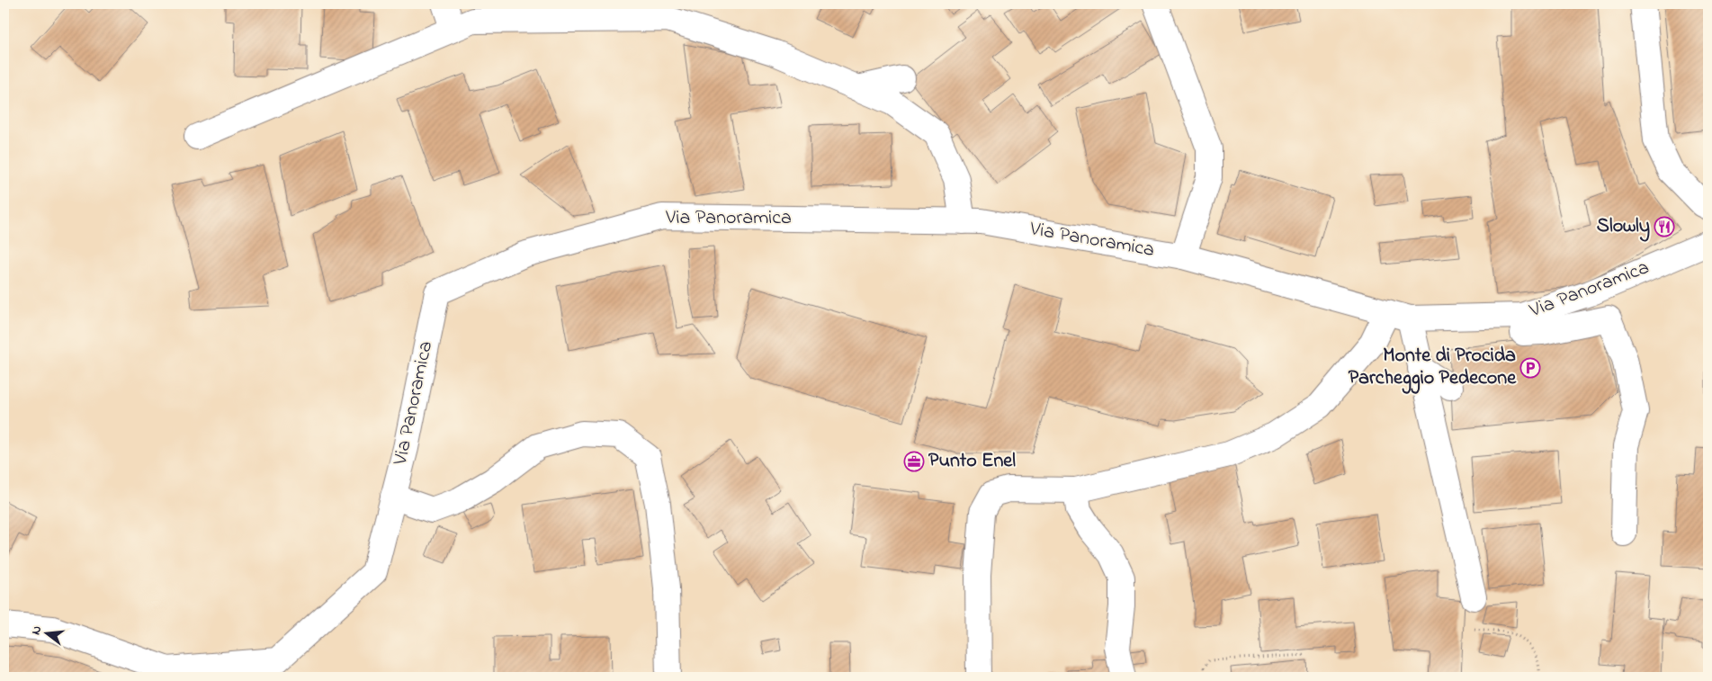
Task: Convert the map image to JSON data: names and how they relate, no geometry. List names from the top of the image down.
{
  "streets": {
    "street": ["Via Panoramica"]
  },
  "places": {
    "restaurant": ["Slowly"],
    "parking": ["Monte di Procida Parcheggio Pedecone"],
    "office": ["Punto Enel"]
  },
  "north": "left"
}
